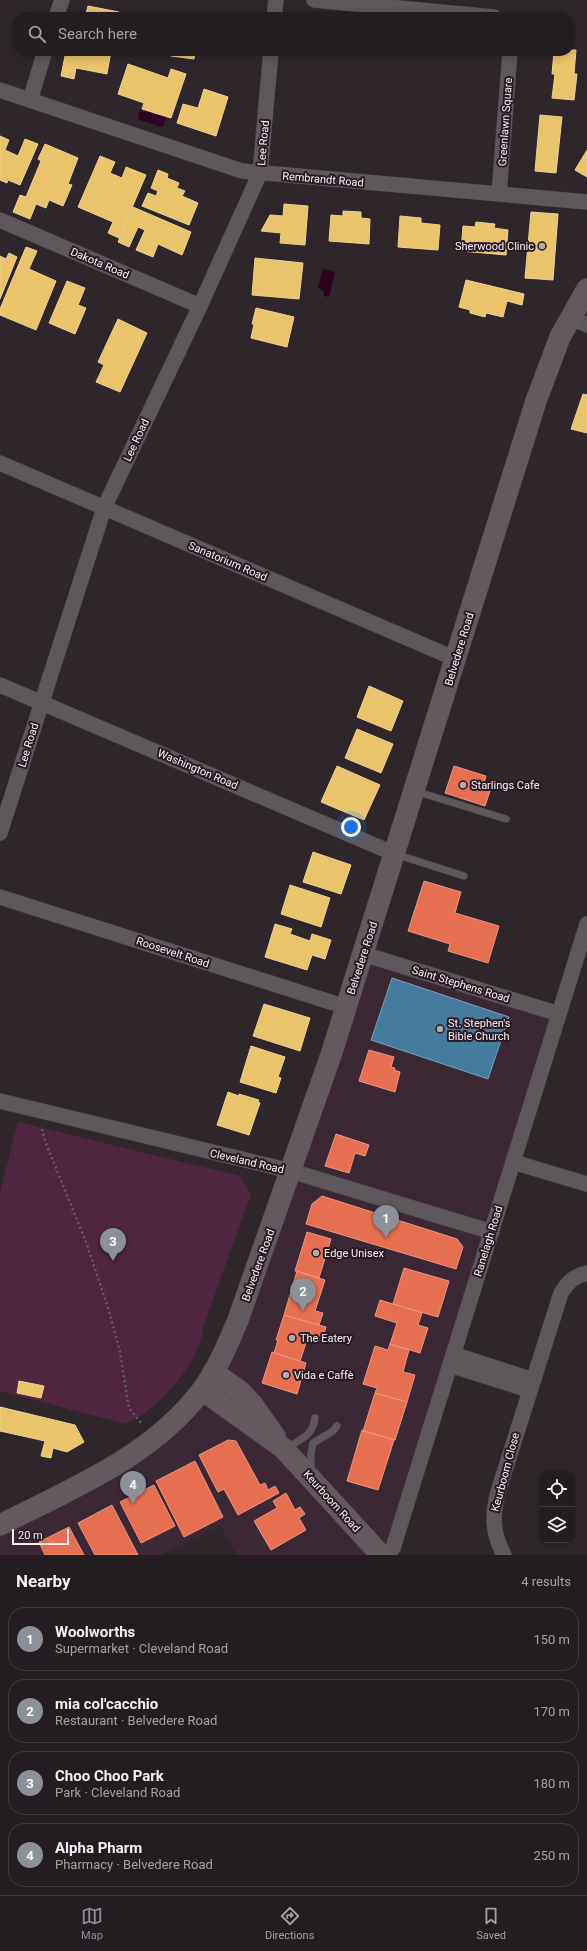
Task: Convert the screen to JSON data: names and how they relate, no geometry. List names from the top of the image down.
{
  "streets": {
    "main road": ["Belvedere Road", "Keurboom Road"],
    "street": [
      "Greenlawn Square",
      "Lee Road",
      "Rembrandt Road",
      "Dakota Road",
      "Sanatorium Road",
      "Washington Road",
      "Roosevelt Road",
      "Saint Stephens Road",
      "Cleveland Road",
      "Ranelagh Road",
      "Keurboom Close"
    ]
  },
  "crossings": [
    ["Greenlawn Square", "Rembrandt Road"],
    ["Lee Road", "Rembrandt Road"],
    ["Lee Road", "Dakota Road"],
    ["Lee Road", "Sanatorium Road"],
    ["Lee Road", "Washington Road"],
    ["Sanatorium Road", "Belvedere Road"],
    ["Belvedere Road", "Washington Road"],
    ["Belvedere Road", "Roosevelt Road"],
    ["Belvedere Road", "Saint Stephens Road"],
    ["Belvedere Road", "Cleveland Road"],
    ["Belvedere Road", "Keurboom Road"],
    ["Saint Stephens Road", "Ranelagh Road"],
    ["Cleveland Road", "Ranelagh Road"]
  ],
  "places": [
    "Sherwood Clinic",
    "Starlings Cafe",
    "St. Stephen's Bible Church",
    "Edge Unisex",
    "The Eatery",
    "Vida e Caffè"
  ],
  "scale_bar": "20 m",
  "page": {
    "search": "Search here",
    "pins": [
      "1",
      "3",
      "2",
      "4"
    ],
    "scale": "20 m",
    "heading": ["Nearby", "4 results"],
    "list": [
      {
        "mark": "1",
        "name": "Woolworths",
        "note": "Supermarket · Cleveland Road",
        "value": "150 m"
      },
      {
        "mark": "2",
        "name": "mia col'cacchio",
        "note": "Restaurant · Belvedere Road",
        "value": "170 m"
      },
      {
        "mark": "3",
        "name": "Choo Choo Park",
        "note": "Park · Cleveland Road",
        "value": "180 m"
      },
      {
        "mark": "4",
        "name": "Alpha Pharm",
        "note": "Pharmacy · Belvedere Road",
        "value": "250 m"
      }
    ],
    "nav": ["Map", "Directions", "Saved"]
  }
}
